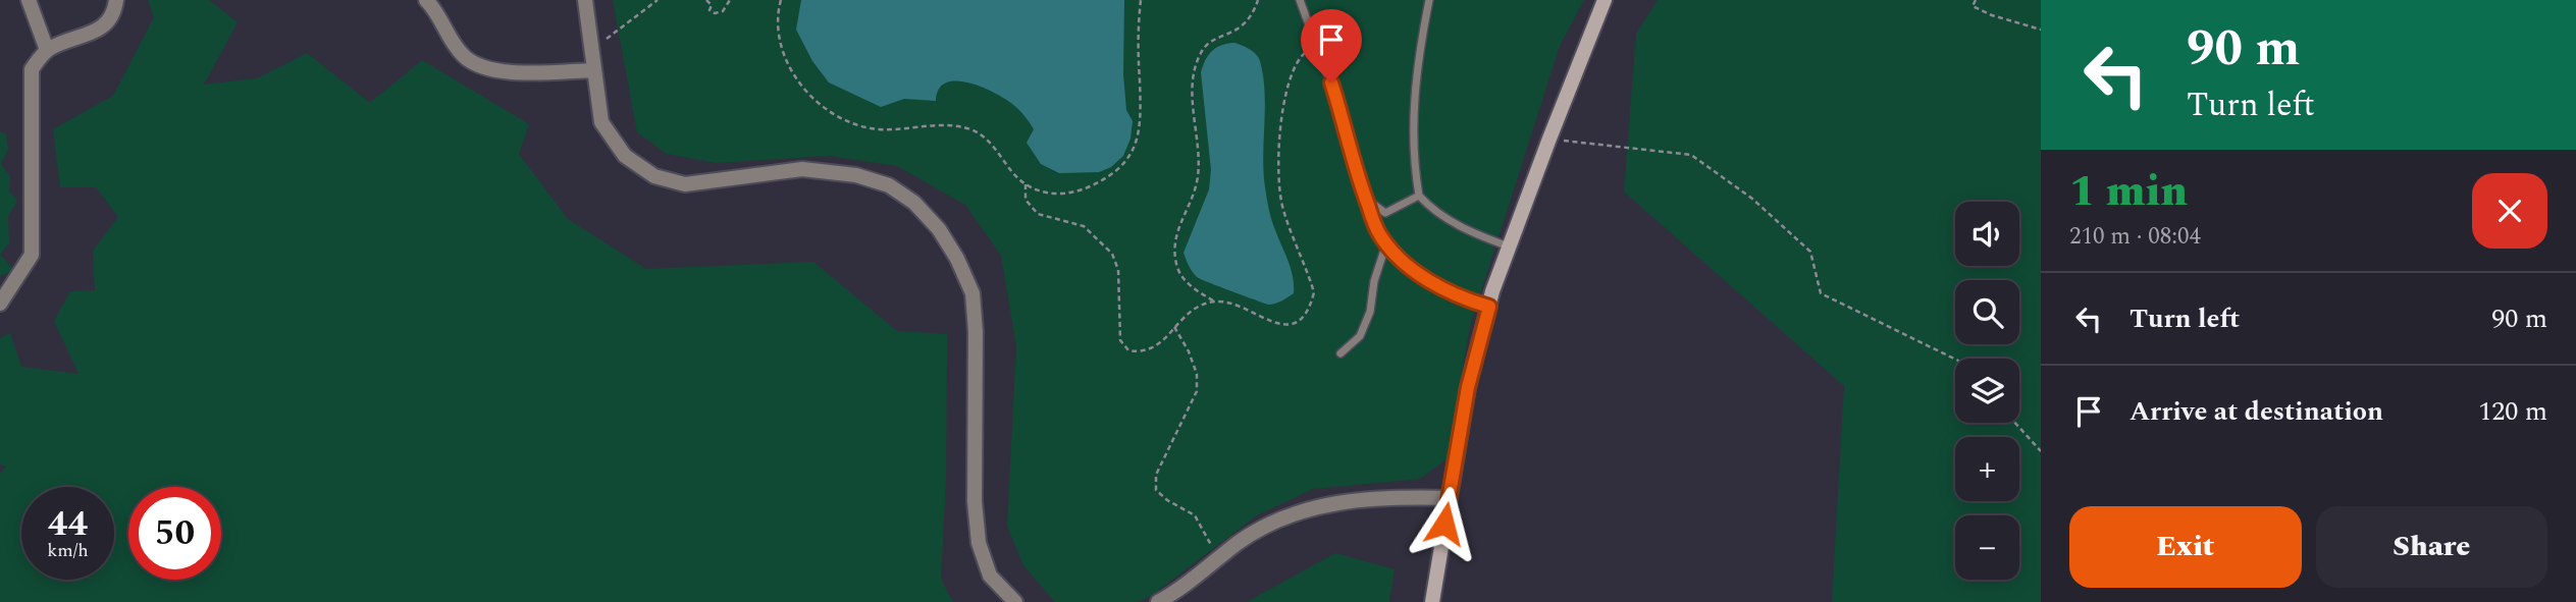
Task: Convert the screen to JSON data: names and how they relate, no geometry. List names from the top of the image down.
{
  "page": {
    "turn": ["90 m", "Turn left"],
    "heading": ["1 min", "210 m · 08:04"],
    "map_buttons": ["+", "−"],
    "list": [
      {
        "name": "Turn left",
        "value": "90 m"
      },
      {
        "name": "Arrive at destination",
        "value": "120 m"
      }
    ],
    "speed": "44 km/h",
    "limit": "50",
    "buttons": ["Exit", "Share"]
  }
}
